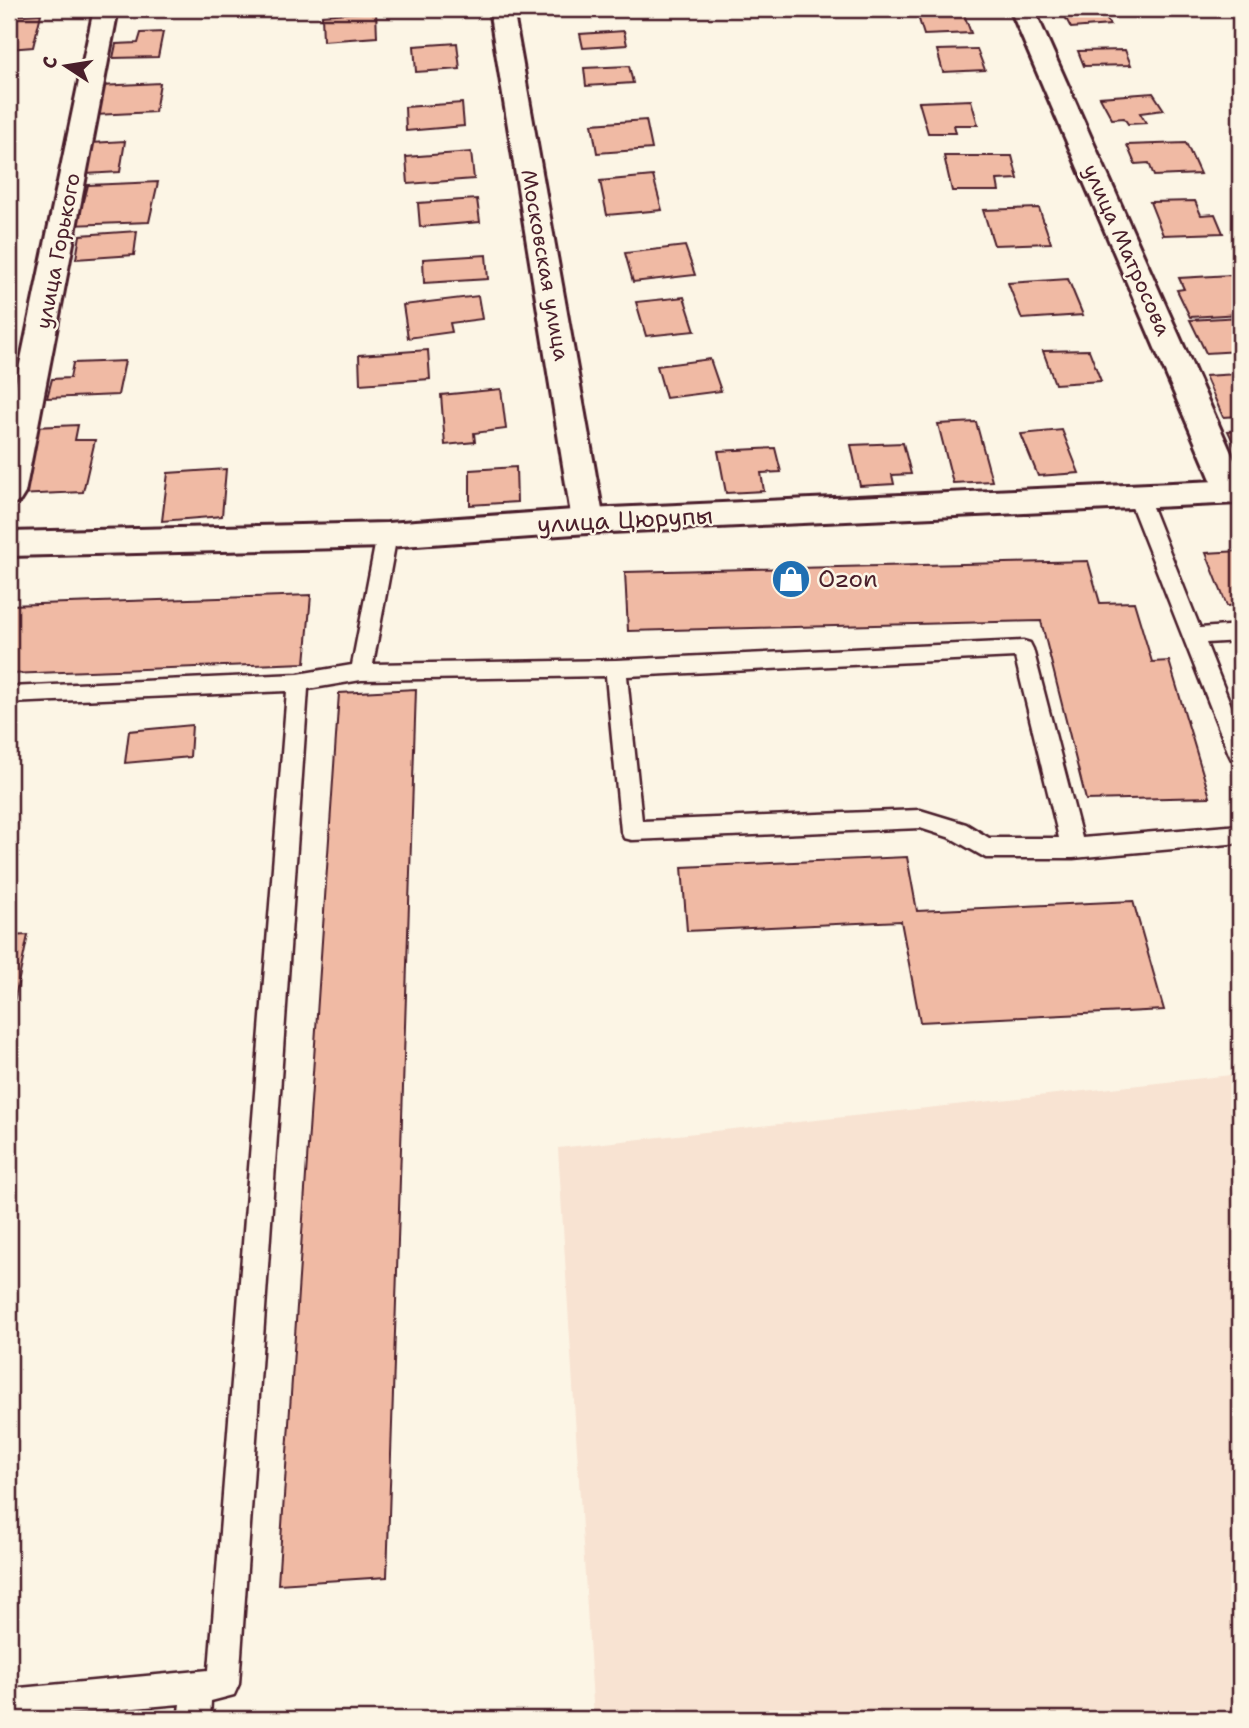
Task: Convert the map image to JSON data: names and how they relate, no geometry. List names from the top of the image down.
{
  "streets": {
    "street": [
      "улица Матросова",
      "улица Горького",
      "Московская улица",
      "улица Цюрупы"
    ]
  },
  "crossings": [
    ["улица Матросова", "улица Цюрупы"],
    ["Московская улица", "улица Цюрупы"]
  ],
  "places": {
    "shop": ["Ozon"]
  },
  "north": "left"
}
